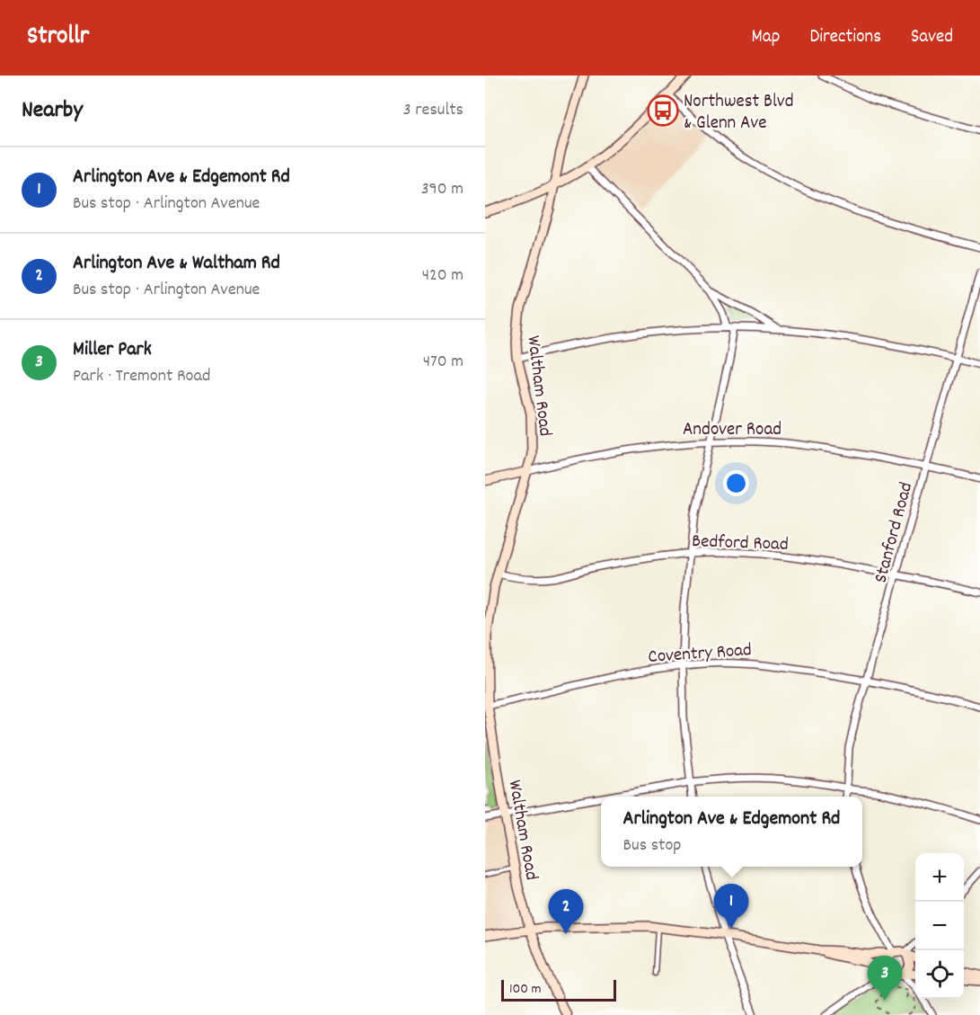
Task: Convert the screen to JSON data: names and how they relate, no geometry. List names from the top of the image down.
{
  "streets": {
    "street": [
      "Waltham Road",
      "Andover Road",
      "Stanford Road",
      "Bedford Road",
      "Coventry Road"
    ]
  },
  "crossings": [
    ["Waltham Road", "Andover Road"],
    ["Waltham Road", "Bedford Road"],
    ["Waltham Road", "Coventry Road"],
    ["Andover Road", "Stanford Road"],
    ["Stanford Road", "Bedford Road"],
    ["Stanford Road", "Coventry Road"]
  ],
  "places": {
    "bus stop": ["Northwest Blvd & Glenn Ave"]
  },
  "scale_bar": "100 m",
  "page": {
    "header": "Strollr",
    "nav": ["Map", "Directions", "Saved"],
    "heading": ["Nearby", "3 results"],
    "list": [
      {
        "mark": "1",
        "name": "Arlington Ave & Edgemont Rd",
        "note": "Bus stop · Arlington Avenue",
        "value": "390 m"
      },
      {
        "mark": "2",
        "name": "Arlington Ave & Waltham Rd",
        "note": "Bus stop · Arlington Avenue",
        "value": "420 m"
      },
      {
        "mark": "3",
        "name": "Miller Park",
        "note": "Park · Tremont Road",
        "value": "470 m"
      }
    ],
    "popup": ["Arlington Ave & Edgemont Rd", "Bus stop"],
    "map_buttons": ["+", "−"],
    "pins": ["1", "2", "3"],
    "scale": "100 m"
  }
}
